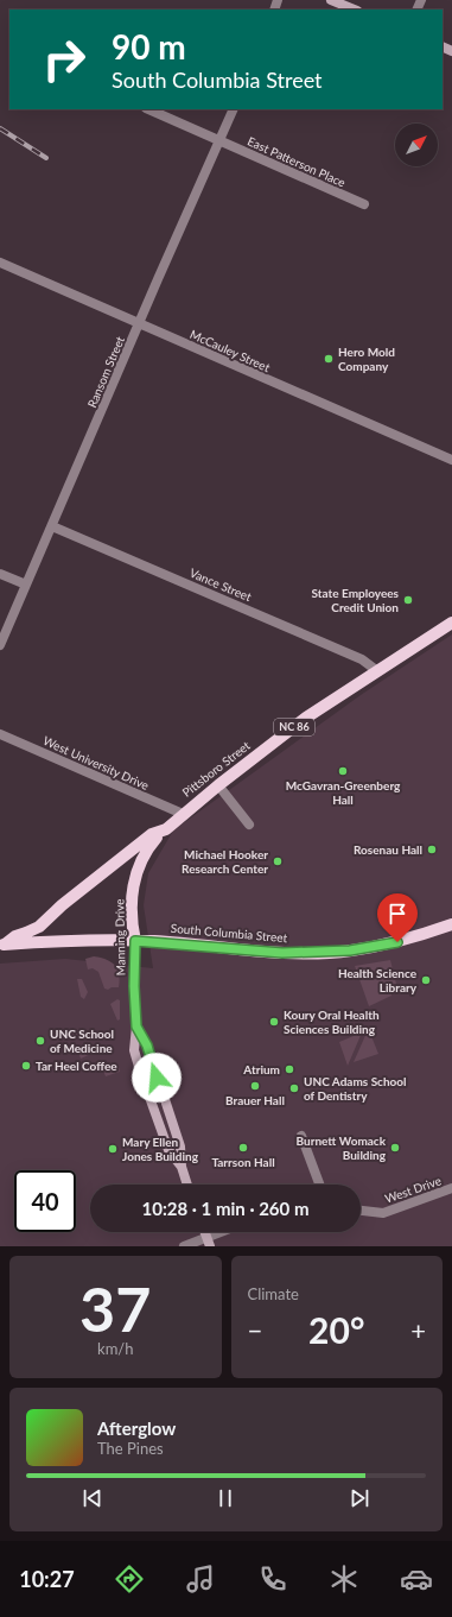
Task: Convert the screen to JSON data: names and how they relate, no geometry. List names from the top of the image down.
{
  "streets": {
    "main road": [
      "NC 86",
      "Pittsboro Street",
      "South Columbia Street",
      "Manning Drive"
    ],
    "street": [
      "East Patterson Place",
      "McCauley Street",
      "Ransom Street",
      "Vance Street",
      "West University Drive",
      "West Drive"
    ]
  },
  "crossings": [
    ["East Patterson Place", "Ransom Street"],
    ["McCauley Street", "Ransom Street"],
    ["Ransom Street", "Vance Street"],
    ["Vance Street", "Pittsboro Street"],
    ["West University Drive", "Pittsboro Street"],
    ["Pittsboro Street", "South Columbia Street"],
    ["Pittsboro Street", "Manning Drive"],
    ["South Columbia Street", "Manning Drive"]
  ],
  "places": [
    "Hero Mold Company",
    "State Employees Credit Union",
    "McGavran-Greenberg Hall",
    "Rosenau Hall",
    "Michael Hooker Research Center",
    "Health Science Library",
    "Koury Oral Health Sciences Building",
    "UNC School of Medicine",
    "Tar Heel Coffee",
    "Atrium",
    "Brauer Hall",
    "UNC Adams School of Dentistry",
    "Tarrson Hall",
    "Burnett Womack Building",
    "Mary Ellen Jones Building"
  ],
  "north": "top right",
  "page": {
    "turn": ["90 m", "South Columbia Street"],
    "limit": "40",
    "trip": "10:28 · 1 min · 260 m",
    "tile": [
      ["37", "km/h"],
      "Climate"
    ],
    "heat": ["−", "20°", "+"],
    "song": ["Afterglow", "The Pines"],
    "tabs": "10:27"
  }
}
